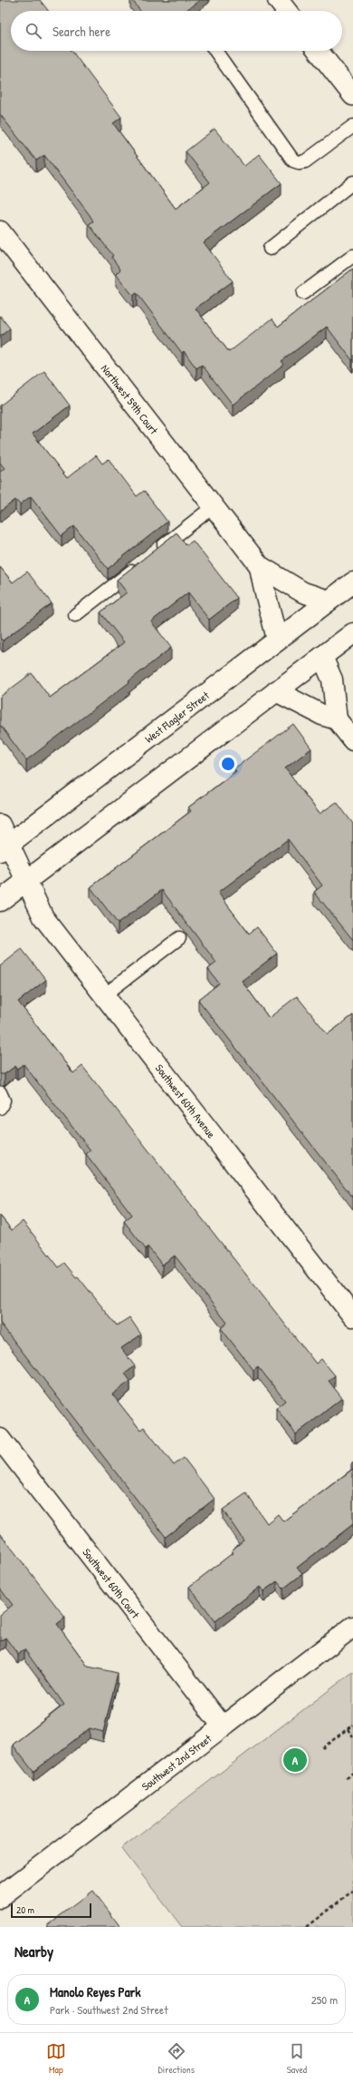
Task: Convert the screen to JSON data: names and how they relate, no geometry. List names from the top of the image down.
{
  "streets": {
    "street": [
      "Northwest 59th Court",
      "West Flagler Street",
      "Southwest 60th Avenue",
      "Southwest 60th Court",
      "Southwest 2nd Street"
    ]
  },
  "crossings": [
    ["Northwest 59th Court", "West Flagler Street"],
    ["West Flagler Street", "Southwest 60th Avenue"],
    ["Southwest 60th Court", "Southwest 2nd Street"]
  ],
  "scale_bar": "20 m",
  "page": {
    "search": "Search here",
    "pins": "A",
    "scale": "20 m",
    "heading": "Nearby",
    "list": [
      {
        "mark": "A",
        "name": "Manolo Reyes Park",
        "note": "Park · Southwest 2nd Street",
        "value": "250 m"
      }
    ],
    "nav": ["Map", "Directions", "Saved"]
  }
}
